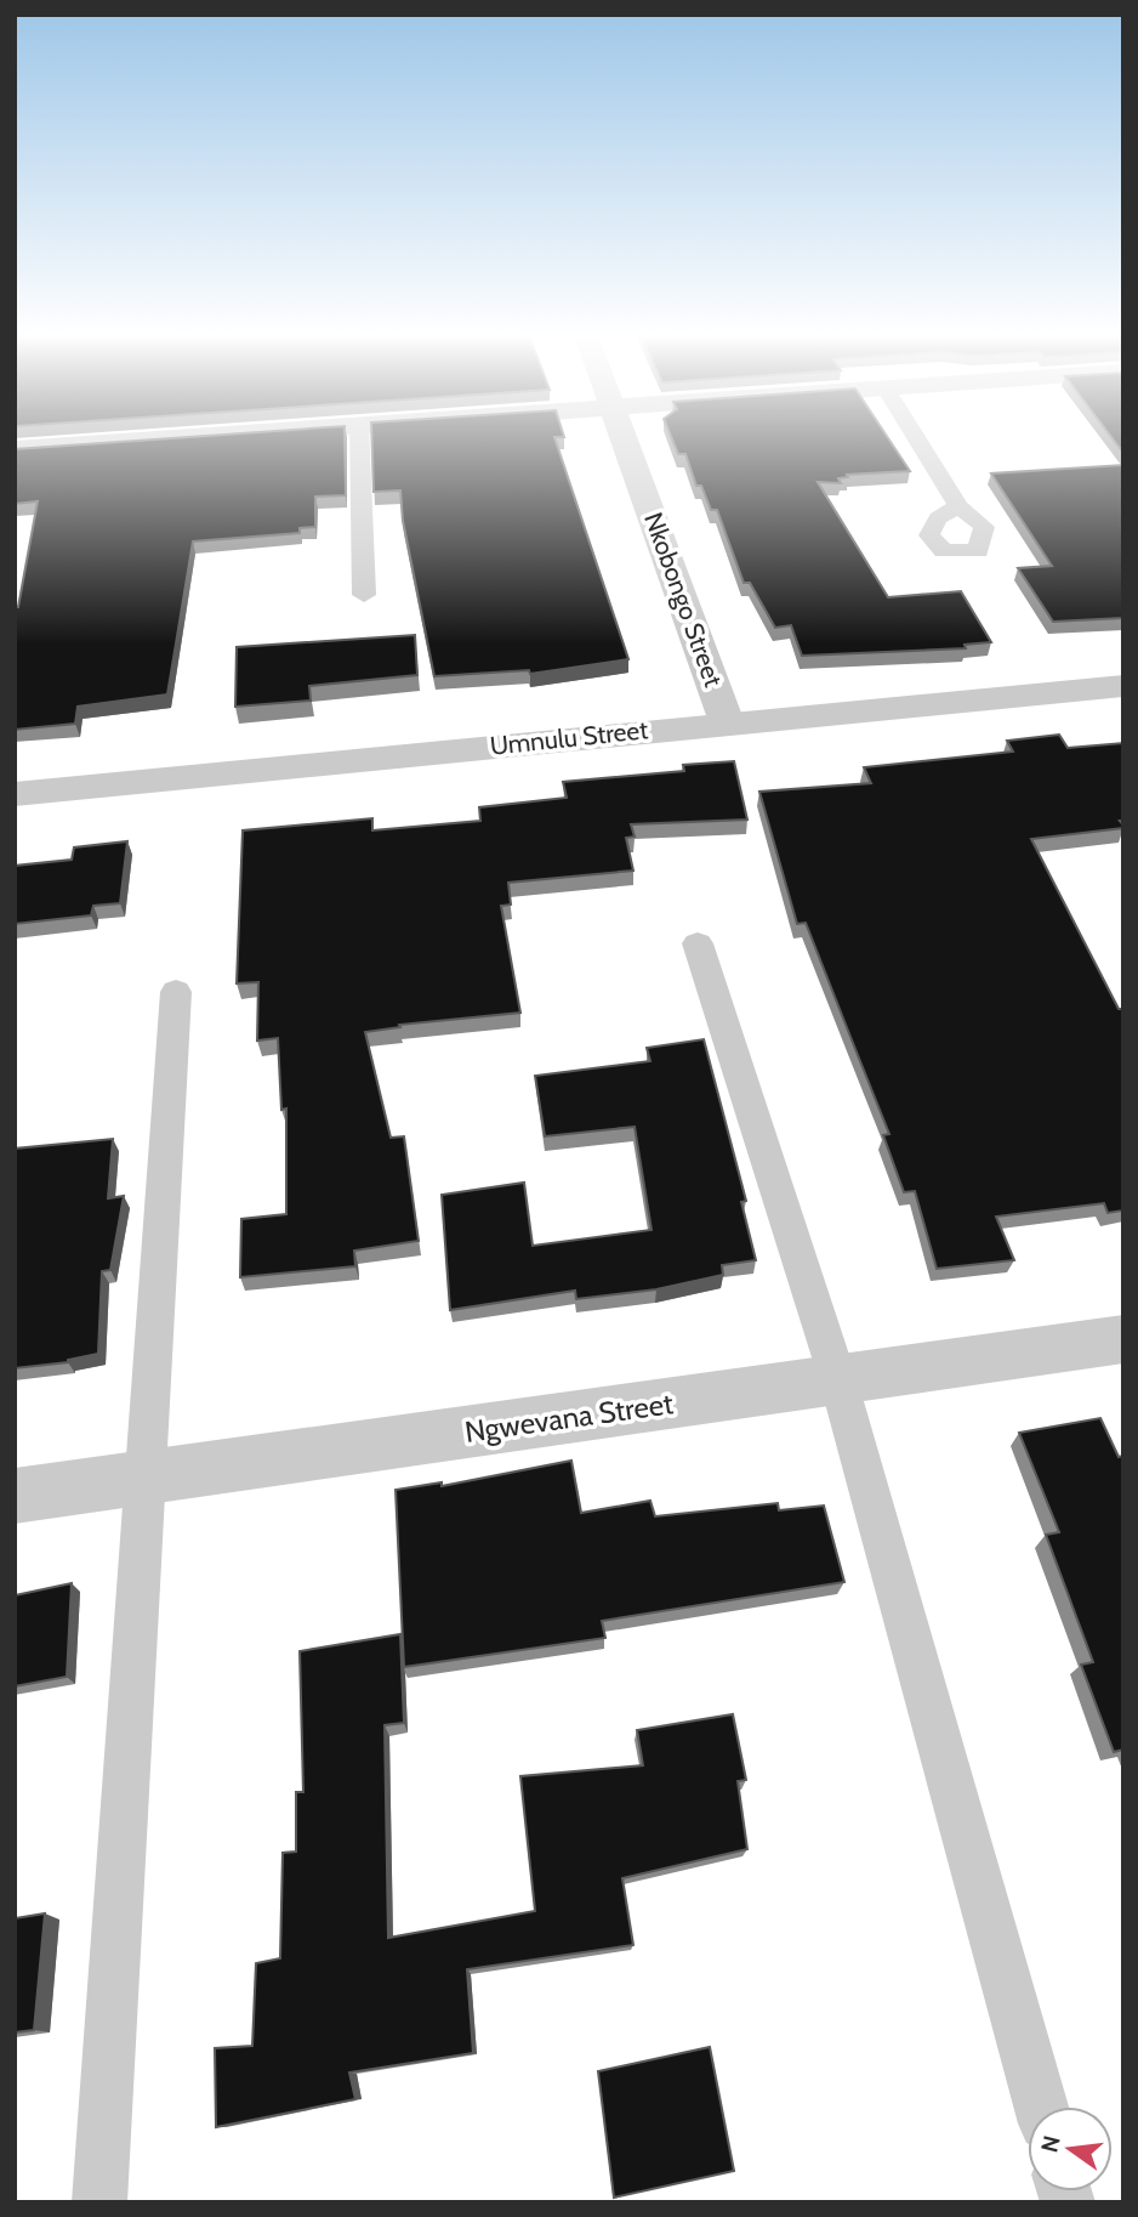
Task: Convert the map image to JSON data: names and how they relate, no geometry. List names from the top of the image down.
{
  "streets": {
    "street": ["Nkobongo Street", "Umnulu Street", "Ngwevana Street"]
  },
  "crossings": [
    ["Nkobongo Street", "Umnulu Street"]
  ],
  "north": "left"
}
